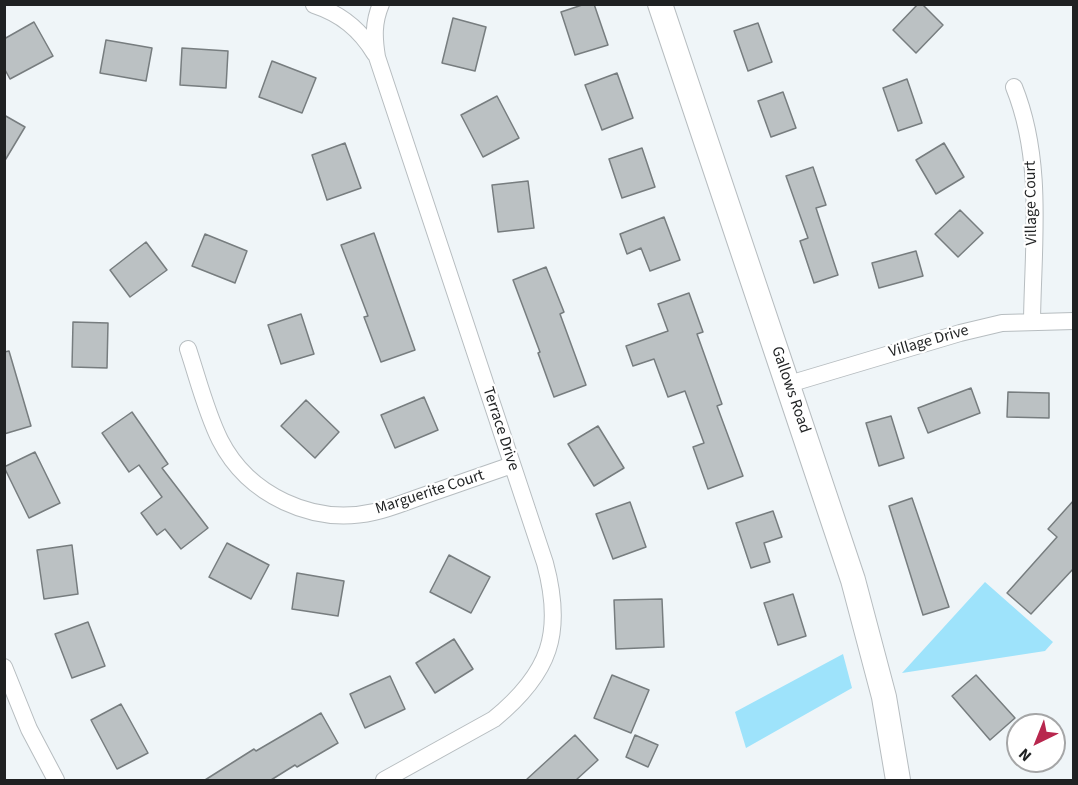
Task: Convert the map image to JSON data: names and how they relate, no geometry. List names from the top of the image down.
{
  "streets": {
    "main road": ["Gallows Road"],
    "street": [
      "Village Court",
      "Village Drive",
      "Terrace Drive",
      "Marguerite Court"
    ]
  },
  "crossings": [
    ["Village Court", "Village Drive"],
    ["Village Drive", "Gallows Road"],
    ["Terrace Drive", "Marguerite Court"]
  ],
  "north": "bottom left"
}
